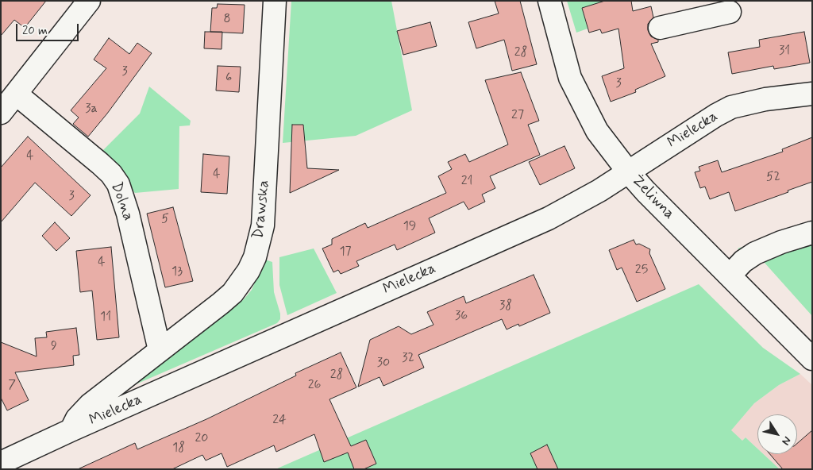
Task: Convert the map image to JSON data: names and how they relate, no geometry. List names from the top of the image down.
{
  "streets": {
    "street": [
      "Mielecka",
      "Żeliwna",
      "Dolna",
      "Drawska"
    ]
  },
  "crossings": [
    ["Mielecka", "Żeliwna"],
    ["Mielecka", "Drawska"],
    ["Dolna", "Drawska"]
  ],
  "house_numbers": [
    "8",
    "31",
    "28",
    "3",
    "6",
    "3",
    "3a",
    "27",
    "4",
    "4",
    "52",
    "21",
    "3",
    "5",
    "19",
    "17",
    "4",
    "25",
    "13",
    "38",
    "36",
    "11",
    "9",
    "32",
    "30",
    "28",
    "7",
    "26",
    "24",
    "20",
    "18"
  ],
  "scale_bar": "20 m",
  "north": "bottom right"
}
